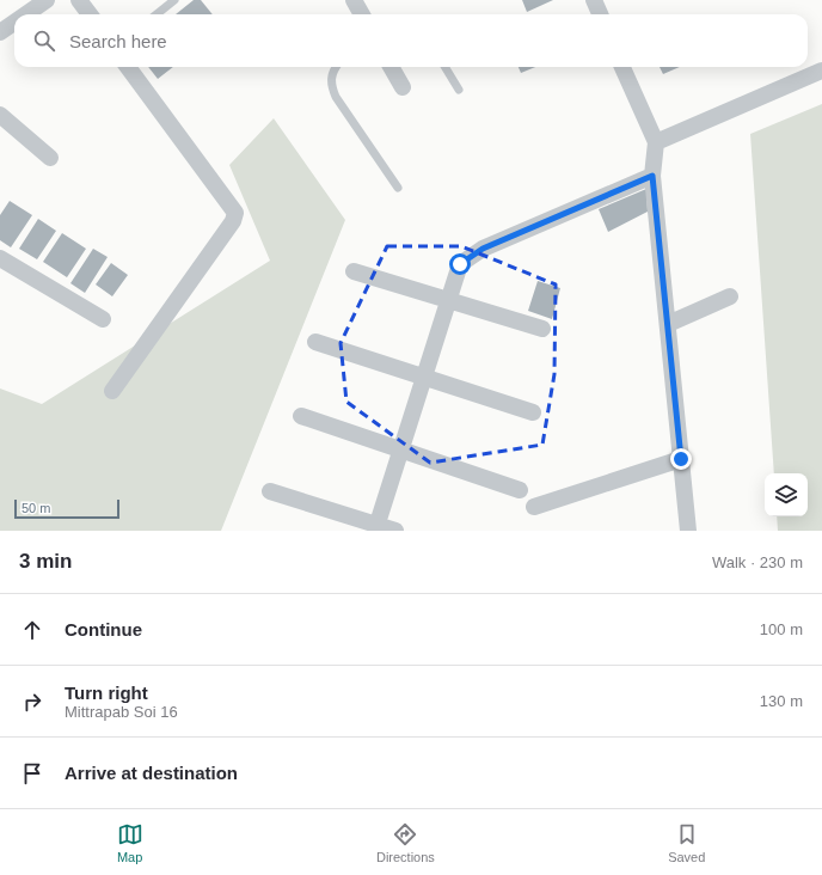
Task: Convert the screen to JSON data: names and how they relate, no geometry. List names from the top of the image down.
{
  "scale_bar": "50 m",
  "page": {
    "search": "Search here",
    "scale": "50 m",
    "heading": ["3 min", "Walk · 230 m"],
    "list": [
      ["Continue", "100 m"],
      ["Turn right", "Mittrapab Soi 16", "130 m"],
      "Arrive at destination"
    ],
    "nav": ["Map", "Directions", "Saved"]
  }
}
